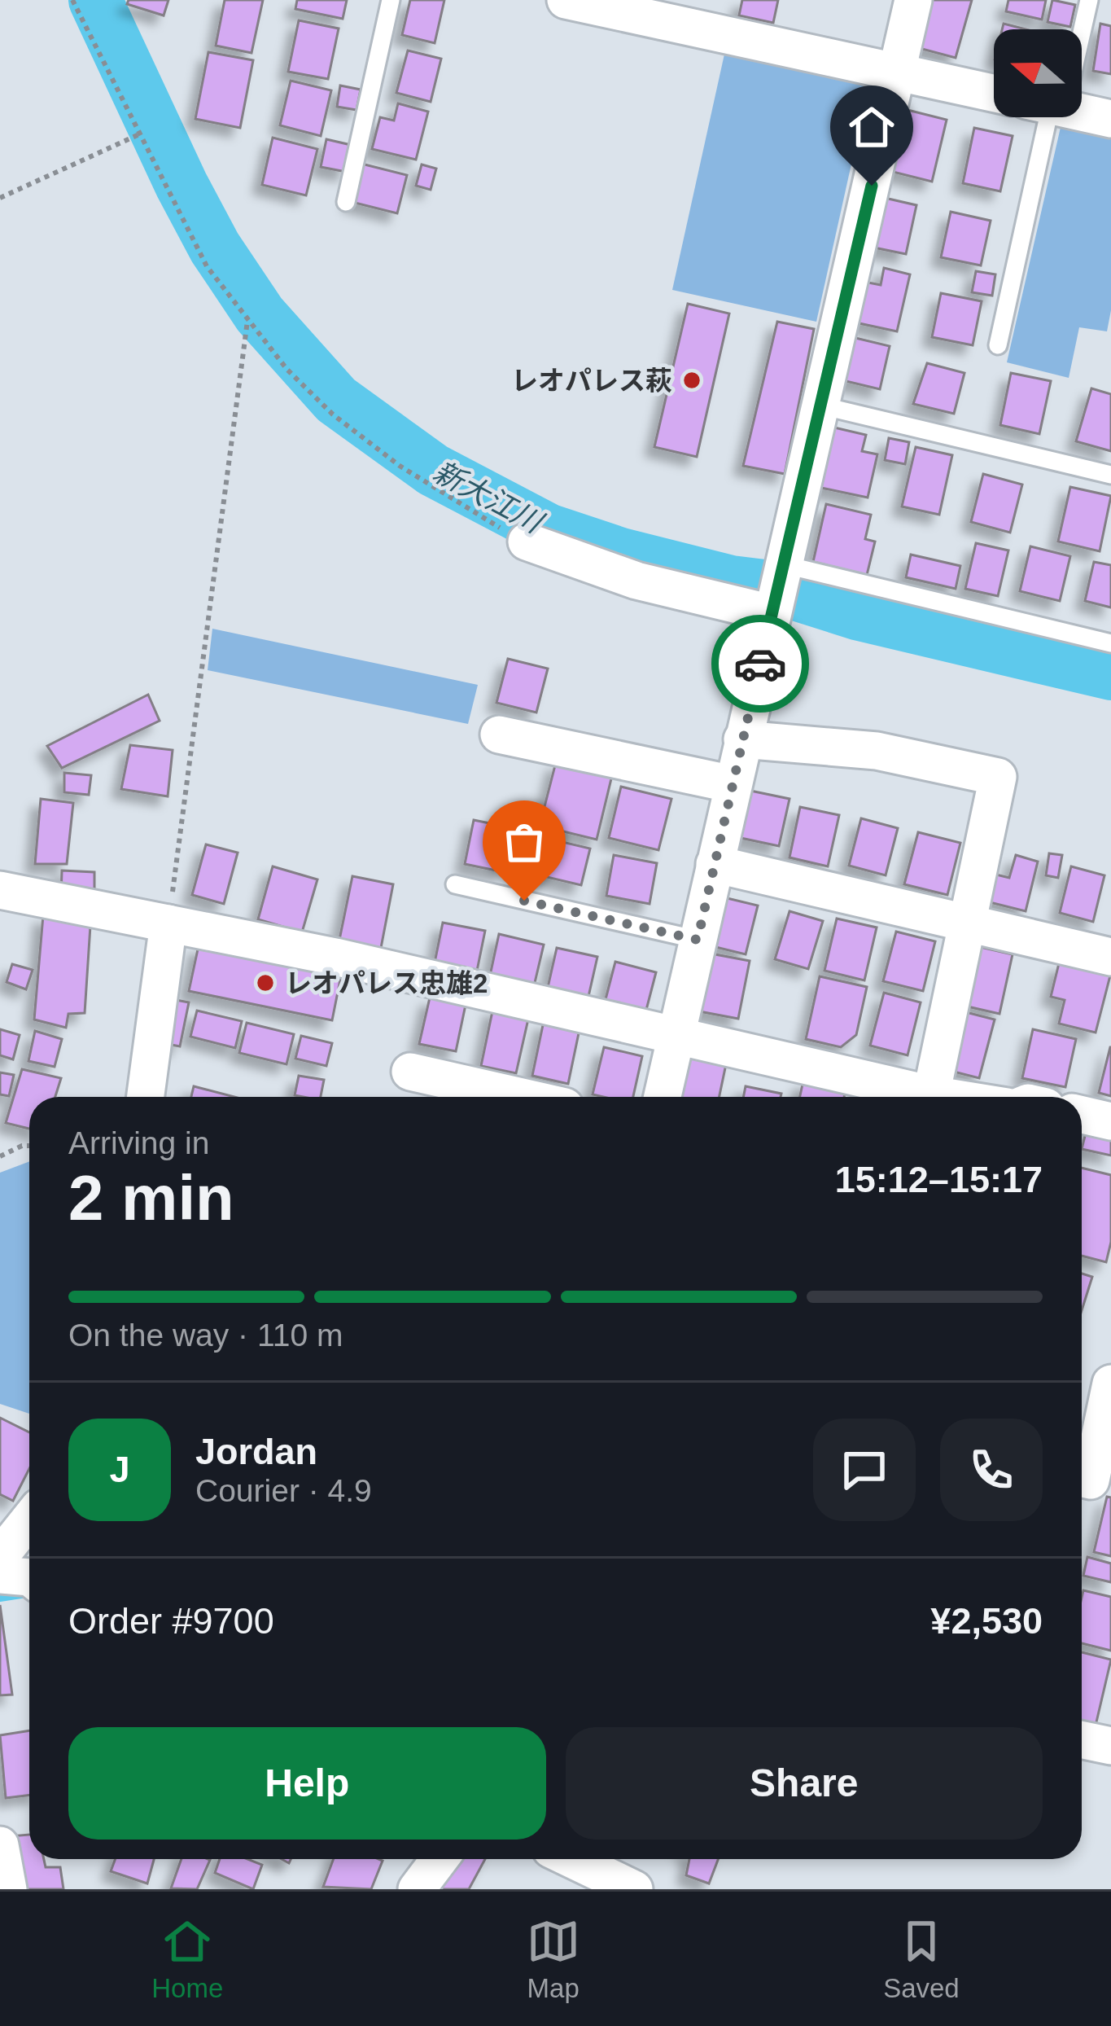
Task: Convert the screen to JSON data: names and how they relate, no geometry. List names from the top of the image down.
{
  "water": ["新大江川"],
  "places": ["レオパレス萩", "レオパレス忠雄2"],
  "north": "left",
  "page": {
    "heading": ["2 min", "Arriving in", "15:12–15:17"],
    "panel": [
      "Jordan",
      "Courier · 4.9",
      "Order #9700",
      "¥2,530"
    ],
    "bar": "On the way · 110 m",
    "round": "J",
    "buttons": ["Help", "Share"],
    "tabs": ["Home", "Map", "Saved"]
  }
}
